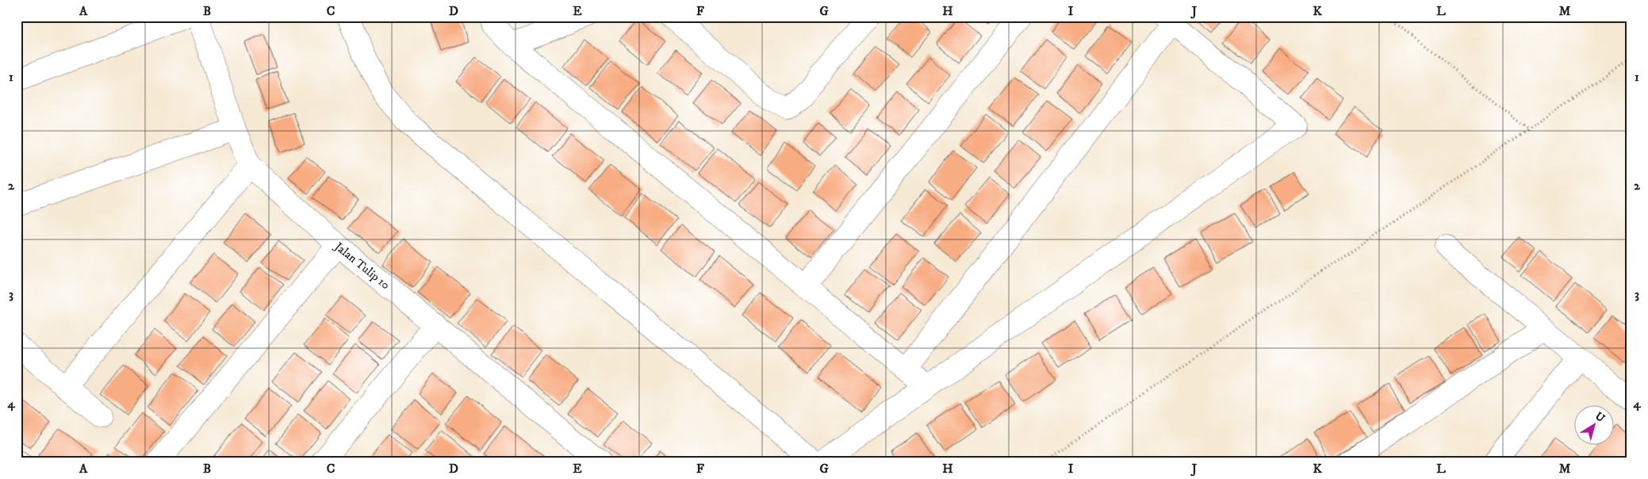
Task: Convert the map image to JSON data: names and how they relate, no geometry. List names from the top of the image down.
{
  "streets": {
    "street": ["Jalan Tulip 10"]
  },
  "north": "top right",
  "grid": {
    "columns": [
      "A",
      "B",
      "C",
      "D",
      "E",
      "F",
      "G",
      "H",
      "I",
      "J",
      "K",
      "L",
      "M"
    ],
    "rows": [
      "1",
      "2",
      "3",
      "4"
    ]
  }
}
